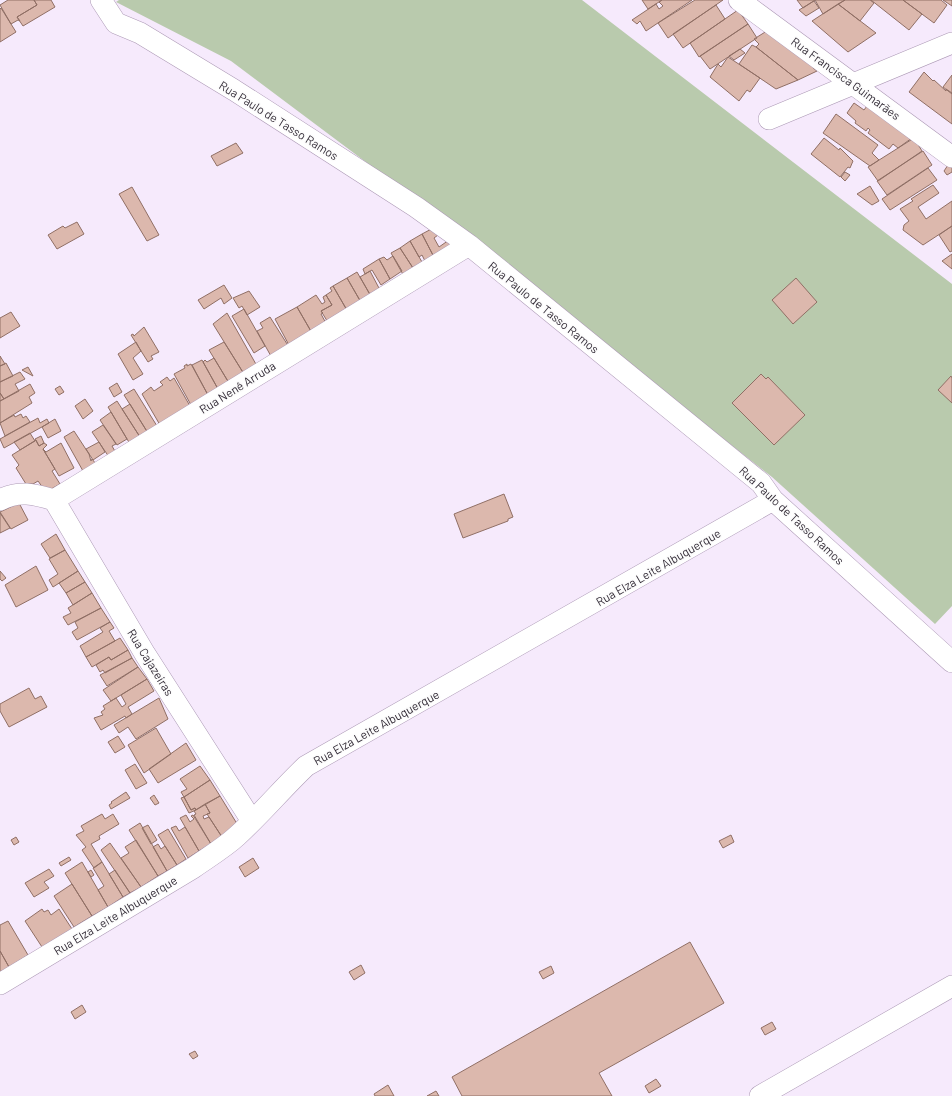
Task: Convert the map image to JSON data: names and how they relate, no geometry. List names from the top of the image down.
{
  "streets": {
    "street": [
      "Rua Francisca Guimarães",
      "Rua Paulo de Tasso Ramos",
      "Rua Nenê Arruda",
      "Rua Elza Leite Albuquerque",
      "Rua Cajazeiras"
    ]
  },
  "crossings": [
    ["Rua Paulo de Tasso Ramos", "Rua Nenê Arruda"],
    ["Rua Paulo de Tasso Ramos", "Rua Elza Leite Albuquerque"],
    ["Rua Nenê Arruda", "Rua Cajazeiras"],
    ["Rua Elza Leite Albuquerque", "Rua Cajazeiras"]
  ]
}
